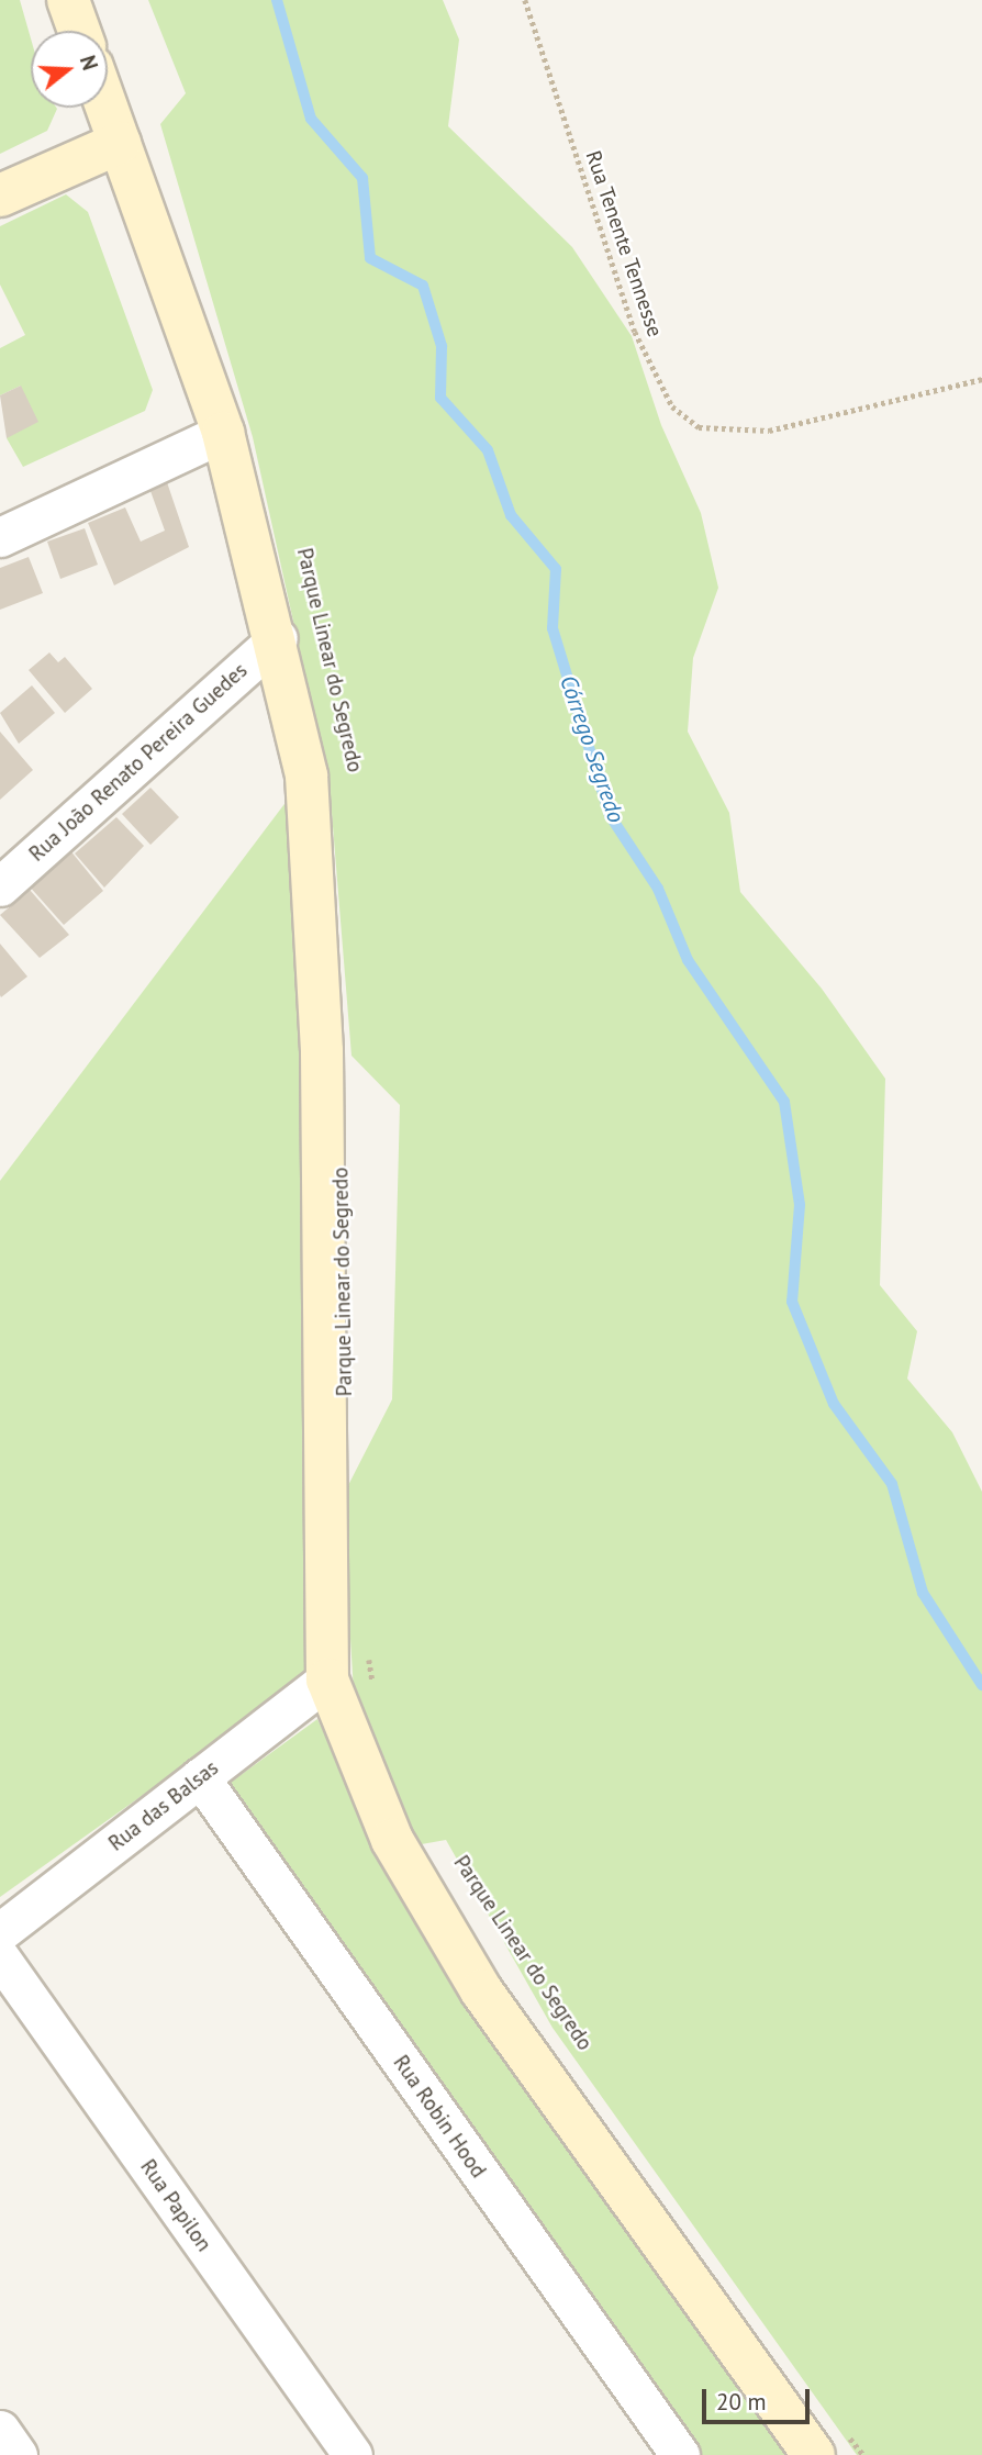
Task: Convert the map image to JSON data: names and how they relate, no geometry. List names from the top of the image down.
{
  "streets": {
    "street": [
      "Rua João Renato Pereira Guedes",
      "Rua das Balsas",
      "Rua Robin Hood",
      "Rua Papilon"
    ],
    "path": ["Rua Tenente Tennesse"]
  },
  "crossings": [
    ["Rua das Balsas", "Rua Robin Hood"]
  ],
  "water": ["Córrego Segredo"],
  "scale_bar": "20 m",
  "north": "right"
}
